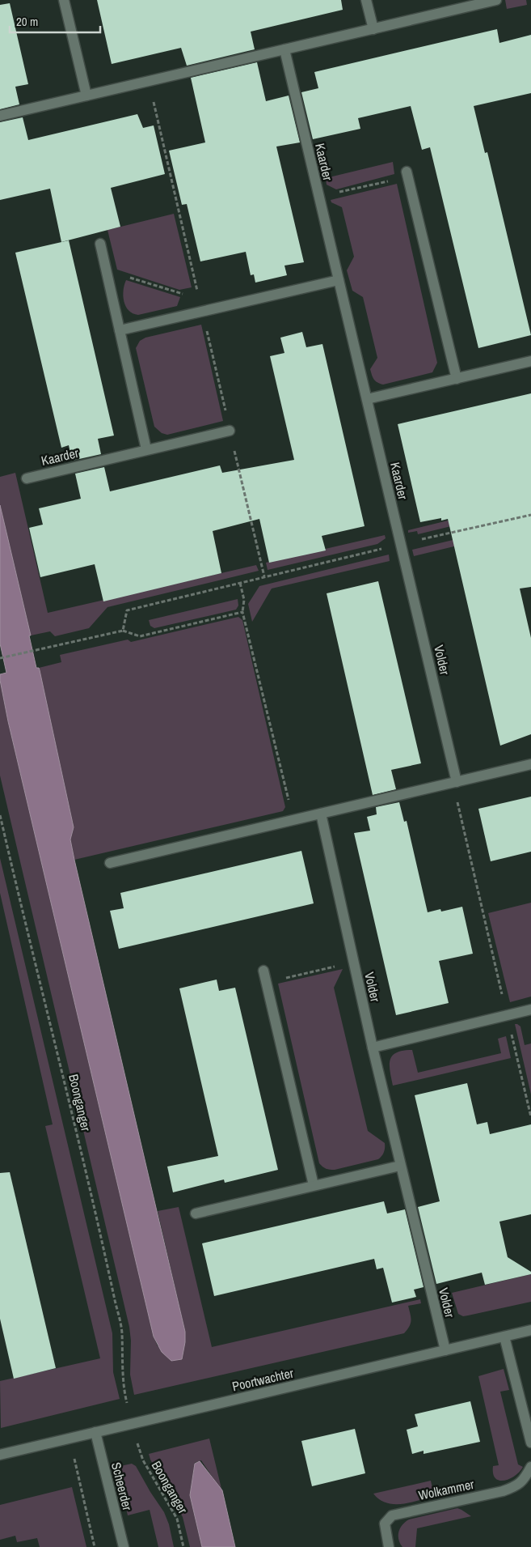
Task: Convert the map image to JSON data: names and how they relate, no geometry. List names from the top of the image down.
{
  "streets": {
    "street": [
      "Kaarder",
      "Volder",
      "Poortwachter",
      "Scheerder",
      "Wolkammer"
    ],
    "path": ["Boonganger"]
  },
  "crossings": [
    ["Kaarder", "Volder"],
    ["Volder", "Poortwachter"],
    ["Poortwachter", "Scheerder"]
  ],
  "scale_bar": "20 m"
}
